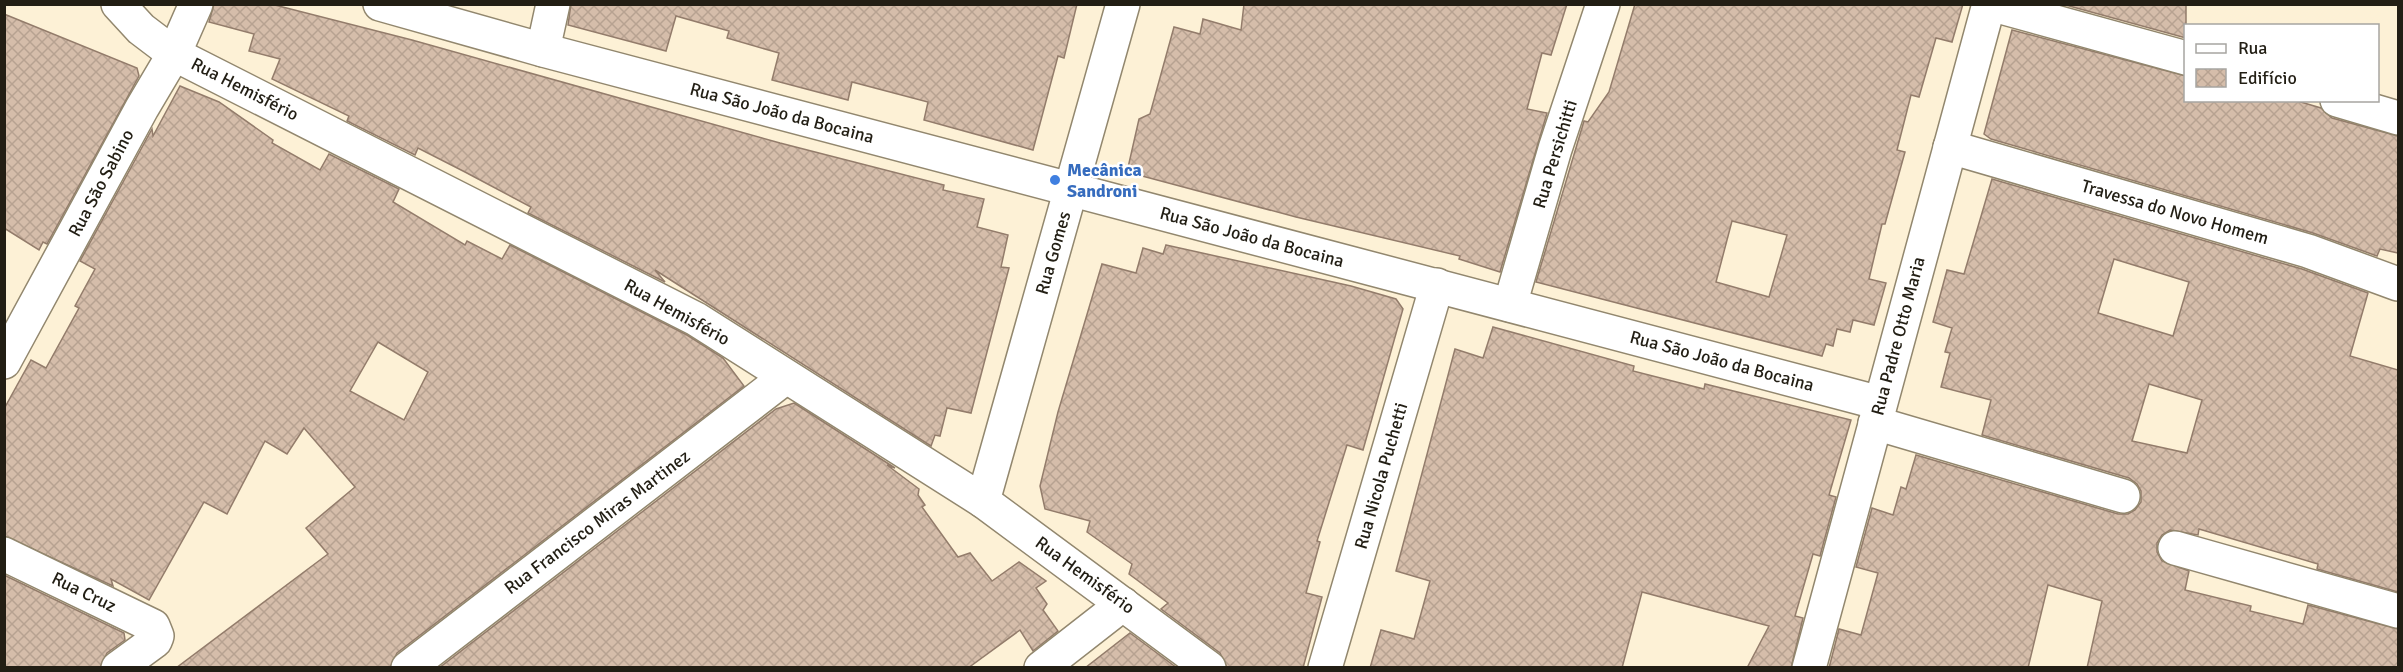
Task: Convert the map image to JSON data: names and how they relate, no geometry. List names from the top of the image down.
{
  "streets": {
    "street": [
      "Rua Hemisfério",
      "Rua São João da Bocaina",
      "Rua Persichitti",
      "Rua São Sabino",
      "Travessa do Novo Homem",
      "Rua Gomes",
      "Rua Padre Otto Maria",
      "Rua Nicola Puchetti",
      "Rua Francisco Miras Martinez",
      "Rua Cruz"
    ]
  },
  "crossings": [
    ["Rua Hemisfério", "Rua São Sabino"],
    ["Rua Hemisfério", "Rua Gomes"],
    ["Rua Hemisfério", "Rua Francisco Miras Martinez"],
    ["Rua São João da Bocaina", "Rua Persichitti"],
    ["Rua São João da Bocaina", "Rua Gomes"],
    ["Rua São João da Bocaina", "Rua Padre Otto Maria"],
    ["Rua São João da Bocaina", "Rua Nicola Puchetti"],
    ["Travessa do Novo Homem", "Rua Padre Otto Maria"]
  ],
  "places": ["Mecânica Sandroni"],
  "legend": ["Rua", "Edifício"]
}
